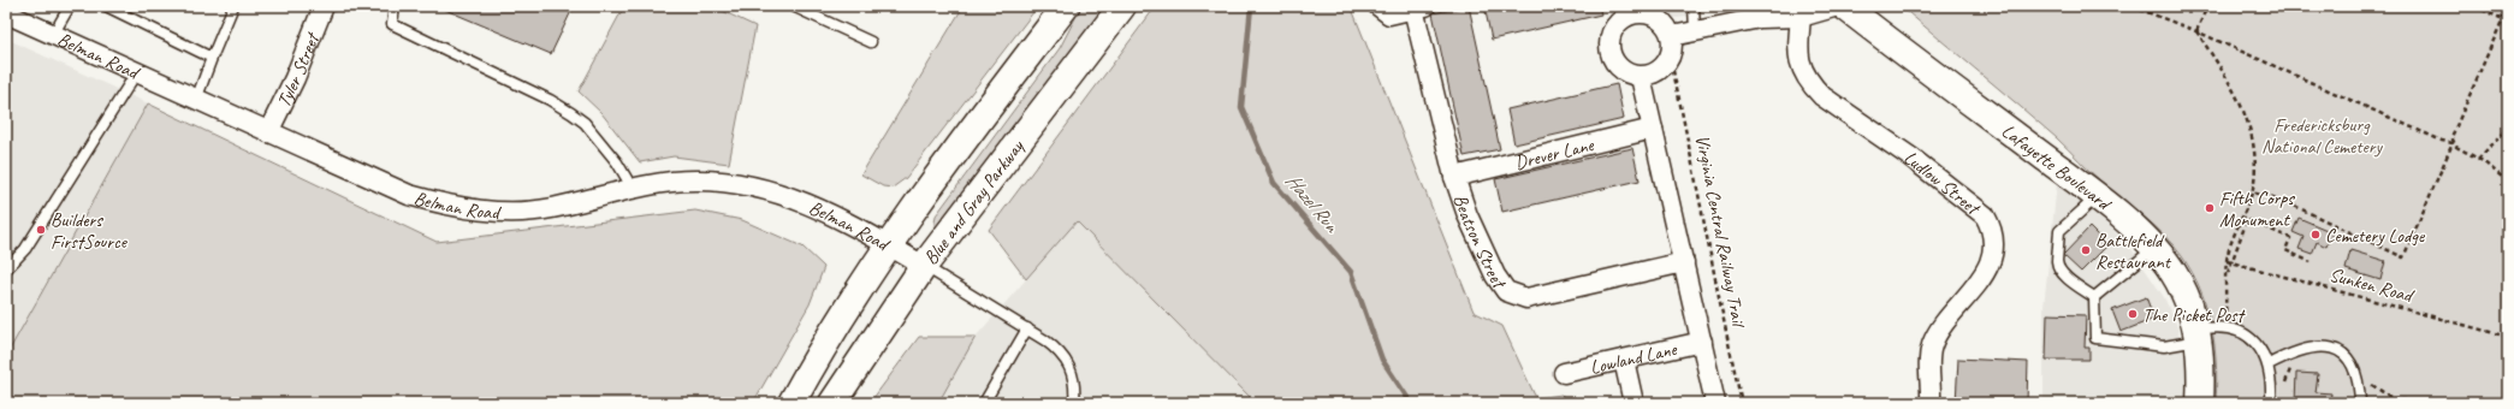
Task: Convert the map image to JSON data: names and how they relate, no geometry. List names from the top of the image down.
{
  "streets": {
    "main road": ["Lafayette Boulevard", "Blue and Gray Parkway"],
    "street": [
      "Belman Road",
      "Tyler Street",
      "Drever Lane",
      "Ludlow Street",
      "Beatson Street",
      "Lowland Lane"
    ],
    "path": ["Virginia Central Railway Trail", "Sunken Road"]
  },
  "crossings": [
    ["Belman Road", "Tyler Street"],
    ["Belman Road", "Blue and Gray Parkway"],
    ["Drever Lane", "Beatson Street"]
  ],
  "water": ["Hazel Run"],
  "parks": ["Fredericksburg National Cemetery"],
  "places": [
    "Fifth Corps Monument",
    "Builders FirstSource",
    "Cemetery Lodge",
    "Battlefield Restaurant",
    "The Picket Post"
  ]
}
